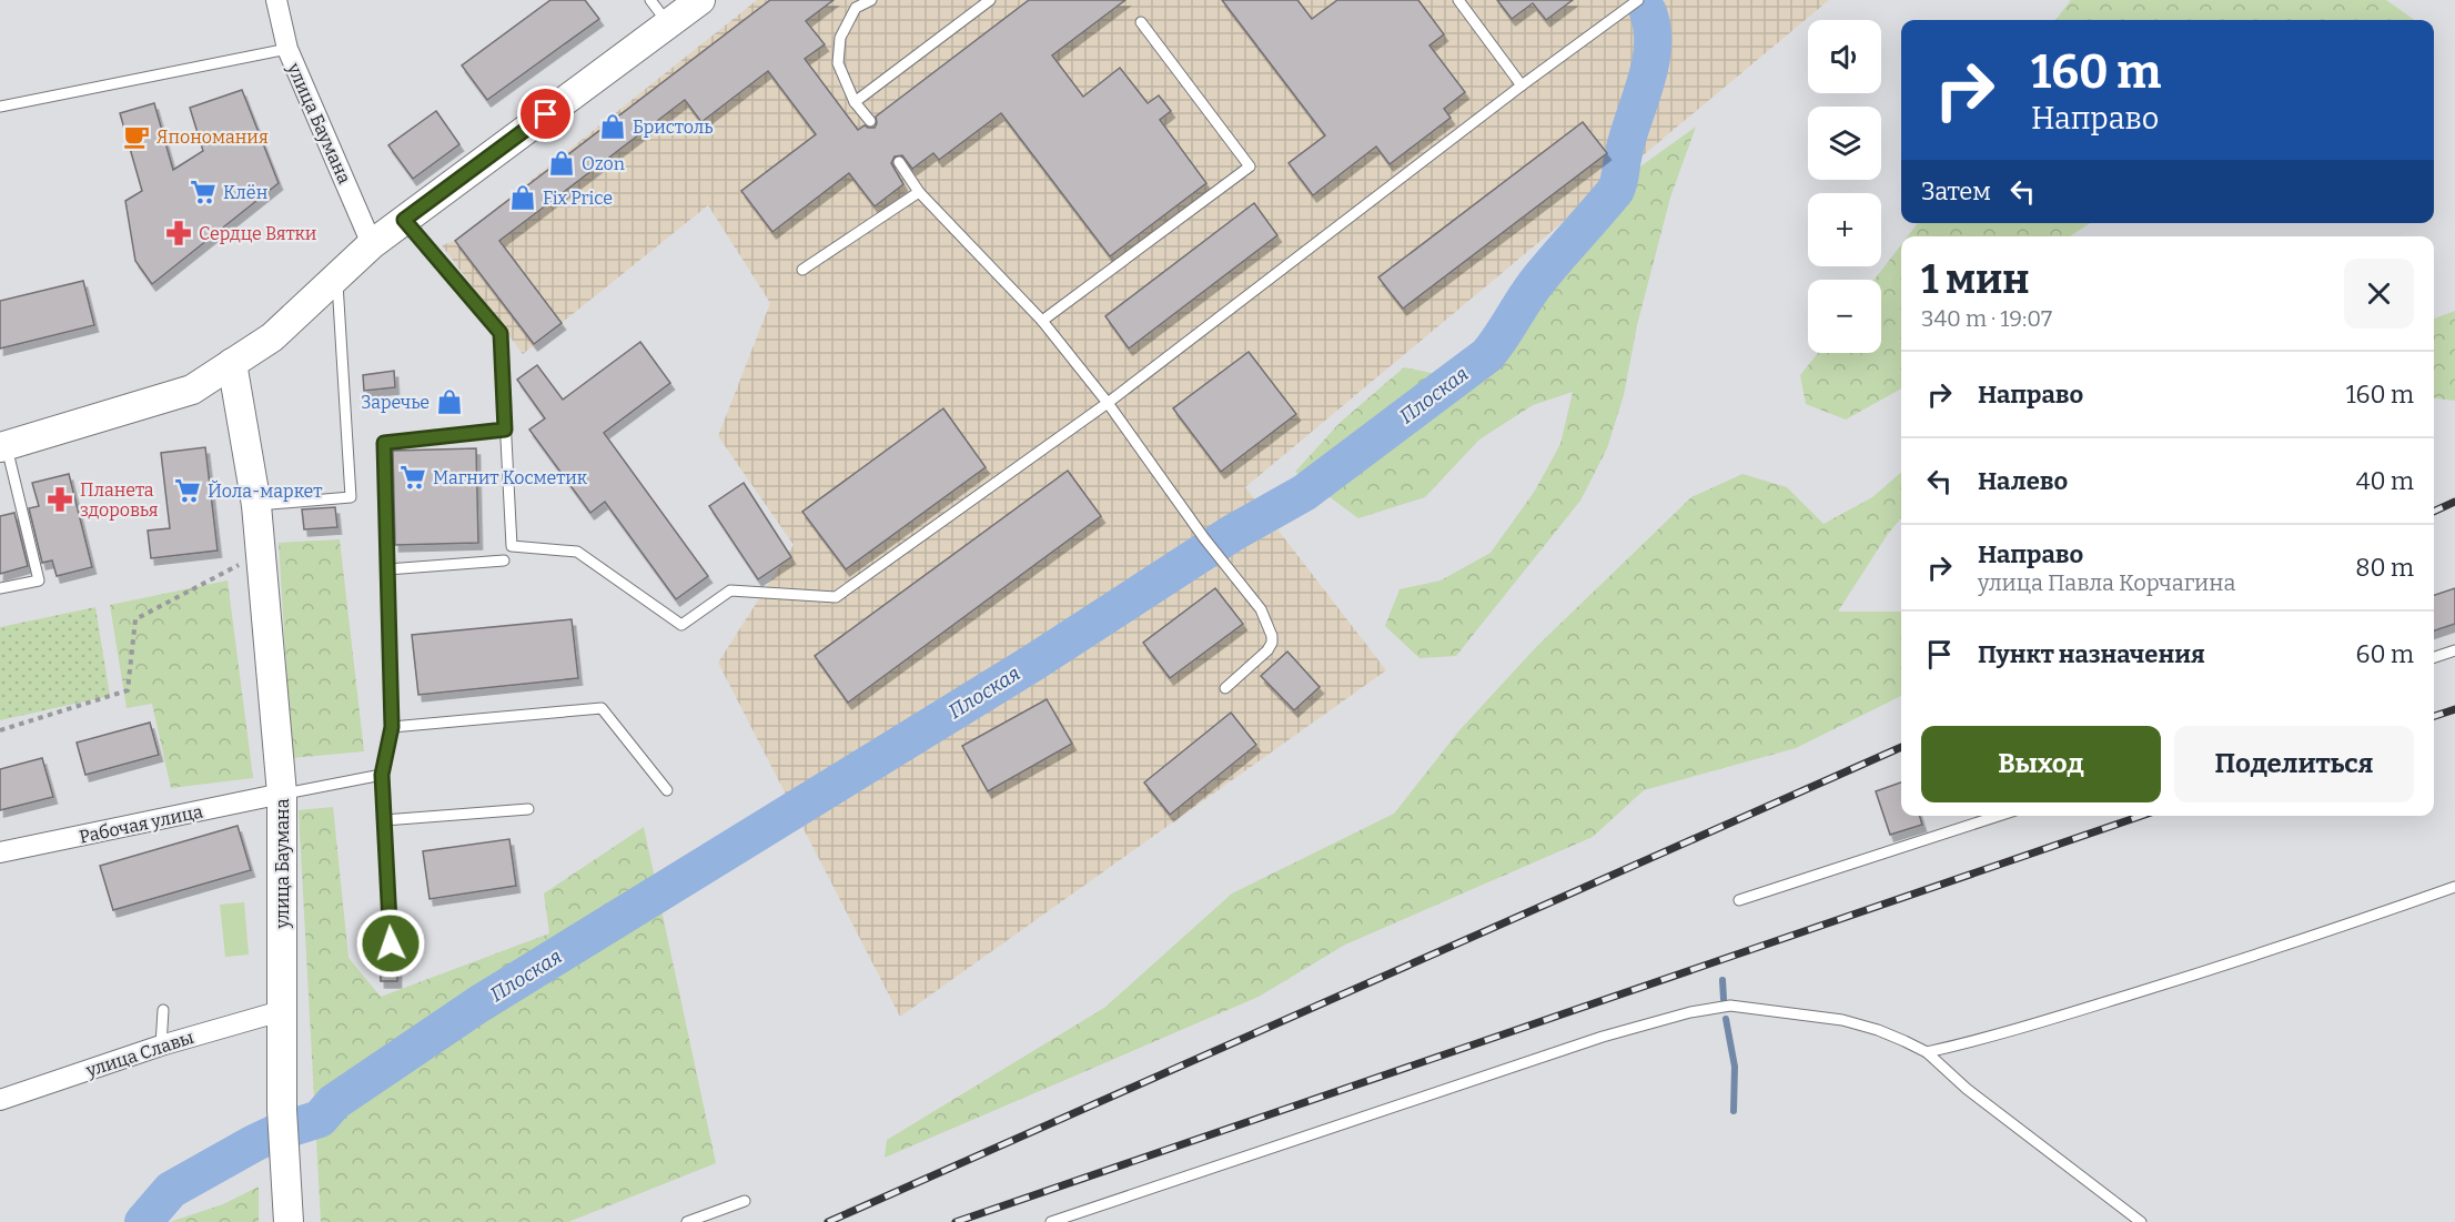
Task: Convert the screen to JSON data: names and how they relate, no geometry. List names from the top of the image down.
{
  "streets": {
    "main road": ["улица Баумана"],
    "street": ["Рабочая улица", "улица Славы"]
  },
  "crossings": [
    ["улица Баумана", "Рабочая улица"],
    ["улица Баумана", "улица Славы"]
  ],
  "water": ["Плоская"],
  "places": {
    "shop": [
      "Бристоль",
      "Ozon",
      "Fix Price",
      "Заречье"
    ],
    "cafe": ["Япономания"],
    "supermarket": ["Клён", "Магнит Косметик", "Йола-маркет"],
    "pharmacy": ["Сердце Вятки", "Планета здоровья"]
  },
  "page": {
    "map_buttons": ["+", "−"],
    "turn": ["160 m", "Направо"],
    "then": "Затем",
    "heading": ["1 мин", "340 m · 19:07"],
    "list": [
      {
        "name": "Направо",
        "value": "160 m"
      },
      {
        "name": "Налево",
        "value": "40 m"
      },
      {
        "name": "Направо",
        "note": "улица Павла Корчагина",
        "value": "80 m"
      },
      {
        "name": "Пункт назначения",
        "value": "60 m"
      }
    ],
    "buttons": ["Выход", "Поделиться"]
  }
}
